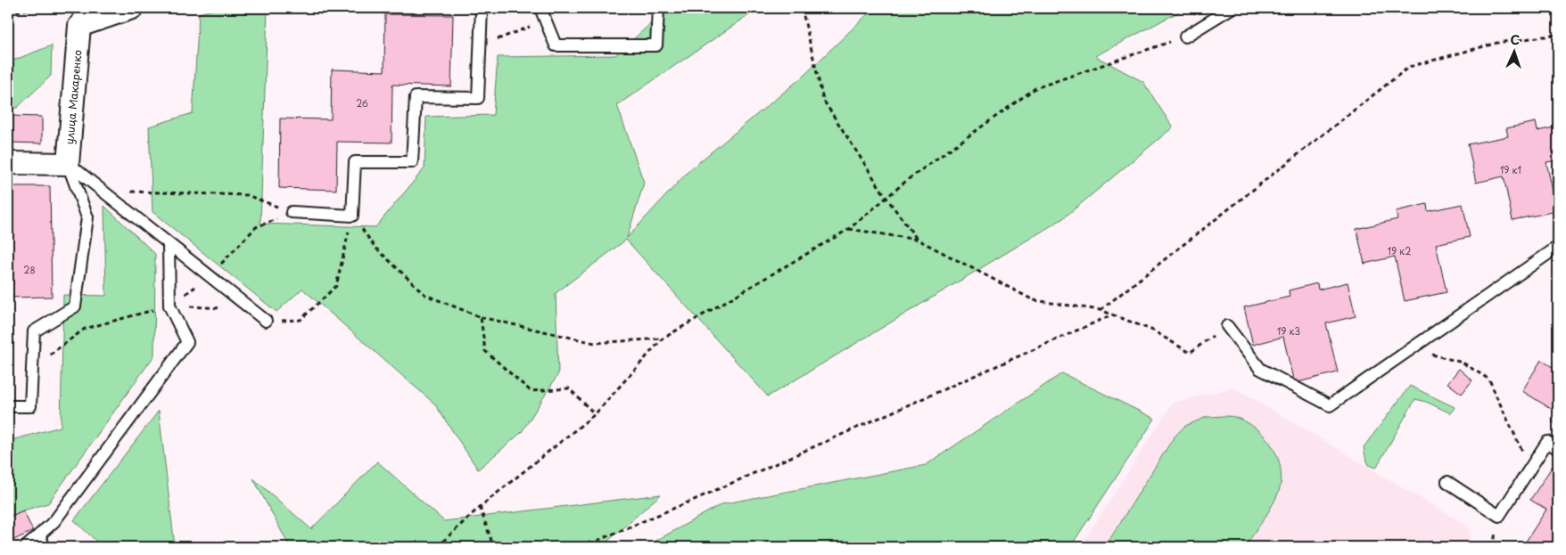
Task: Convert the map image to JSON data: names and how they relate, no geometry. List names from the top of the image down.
{
  "streets": {
    "street": ["улица Макаренко"]
  },
  "house_numbers": [
    "26",
    "19 к1",
    "19 к2",
    "28",
    "19 к3"
  ],
  "north": "top"
}
